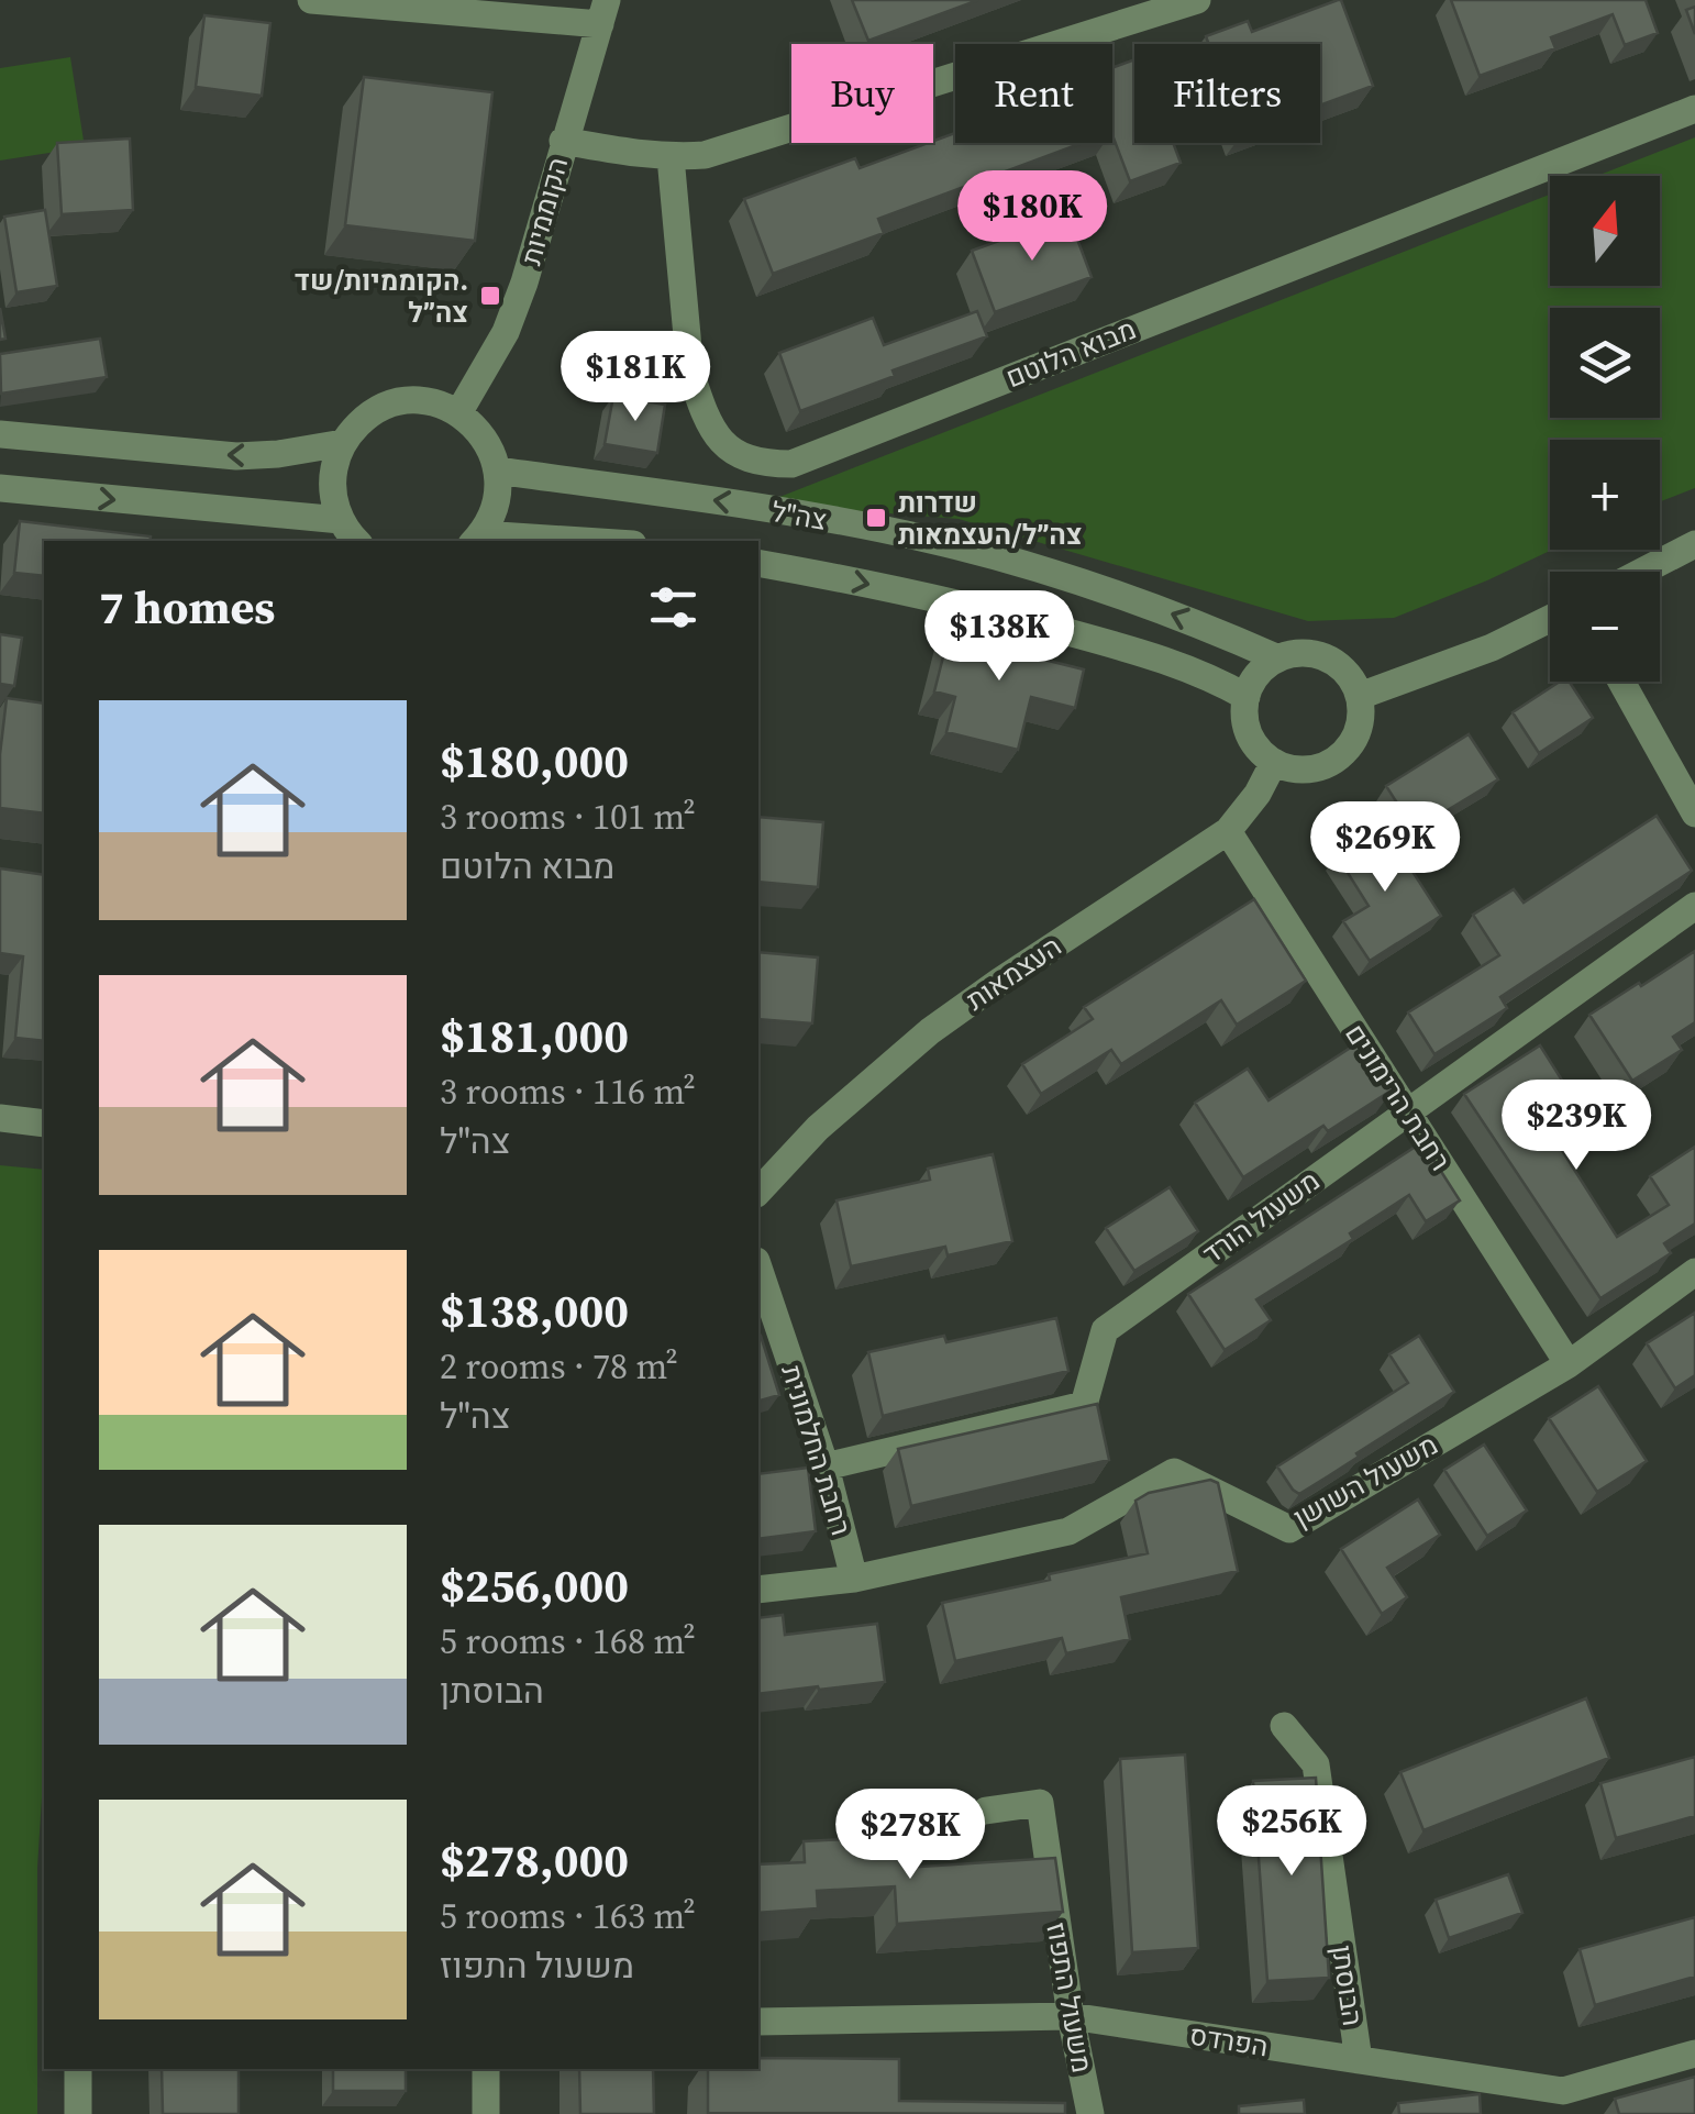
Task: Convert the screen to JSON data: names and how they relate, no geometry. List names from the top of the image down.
{
  "streets": {
    "street": [
      "הקוממיות",
      "מבוא הלוטם",
      "צה\"ל",
      "העצמאות",
      "רחבת הרימונים",
      "משעול הורד",
      "רחבת החלמונית",
      "משעול השושן",
      "הבוסתן",
      "משעול התפוז",
      "הפרדס"
    ]
  },
  "crossings": [
    ["צה\"ל", "העצמאות"],
    ["העצמאות", "רחבת הרימונים"],
    ["רחבת הרימונים", "משעול הורד"],
    ["רחבת הרימונים", "משעול השושן"],
    ["משעול הורד", "רחבת החלמונית"],
    ["רחבת החלמונית", "משעול השושן"],
    ["הבוסתן", "הפרדס"],
    ["משעול התפוז", "הפרדס"]
  ],
  "places": {
    "transit": ["הקוממיות/שד. צה״ל", "שדרות צה״ל/העצמאות"]
  },
  "north": "top",
  "page": {
    "chip": ["Buy", "Rent", "Filters"],
    "price": [
      "$180K",
      "$181K",
      "$138K",
      "$269K",
      "$239K",
      "$256K",
      "$278K"
    ],
    "map_buttons": ["+", "−"],
    "heading": "7 homes",
    "list": [
      {
        "name": "$180,000",
        "note": "3 rooms · 101 m² · מבוא הלוטם"
      },
      {
        "name": "$181,000",
        "note": "3 rooms · 116 m² · צה\"ל"
      },
      {
        "name": "$138,000",
        "note": "2 rooms · 78 m² · צה\"ל"
      },
      {
        "name": "$256,000",
        "note": "5 rooms · 168 m² · הבוסתן"
      },
      {
        "name": "$278,000",
        "note": "5 rooms · 163 m² · משעול התפוז"
      }
    ]
  }
}
